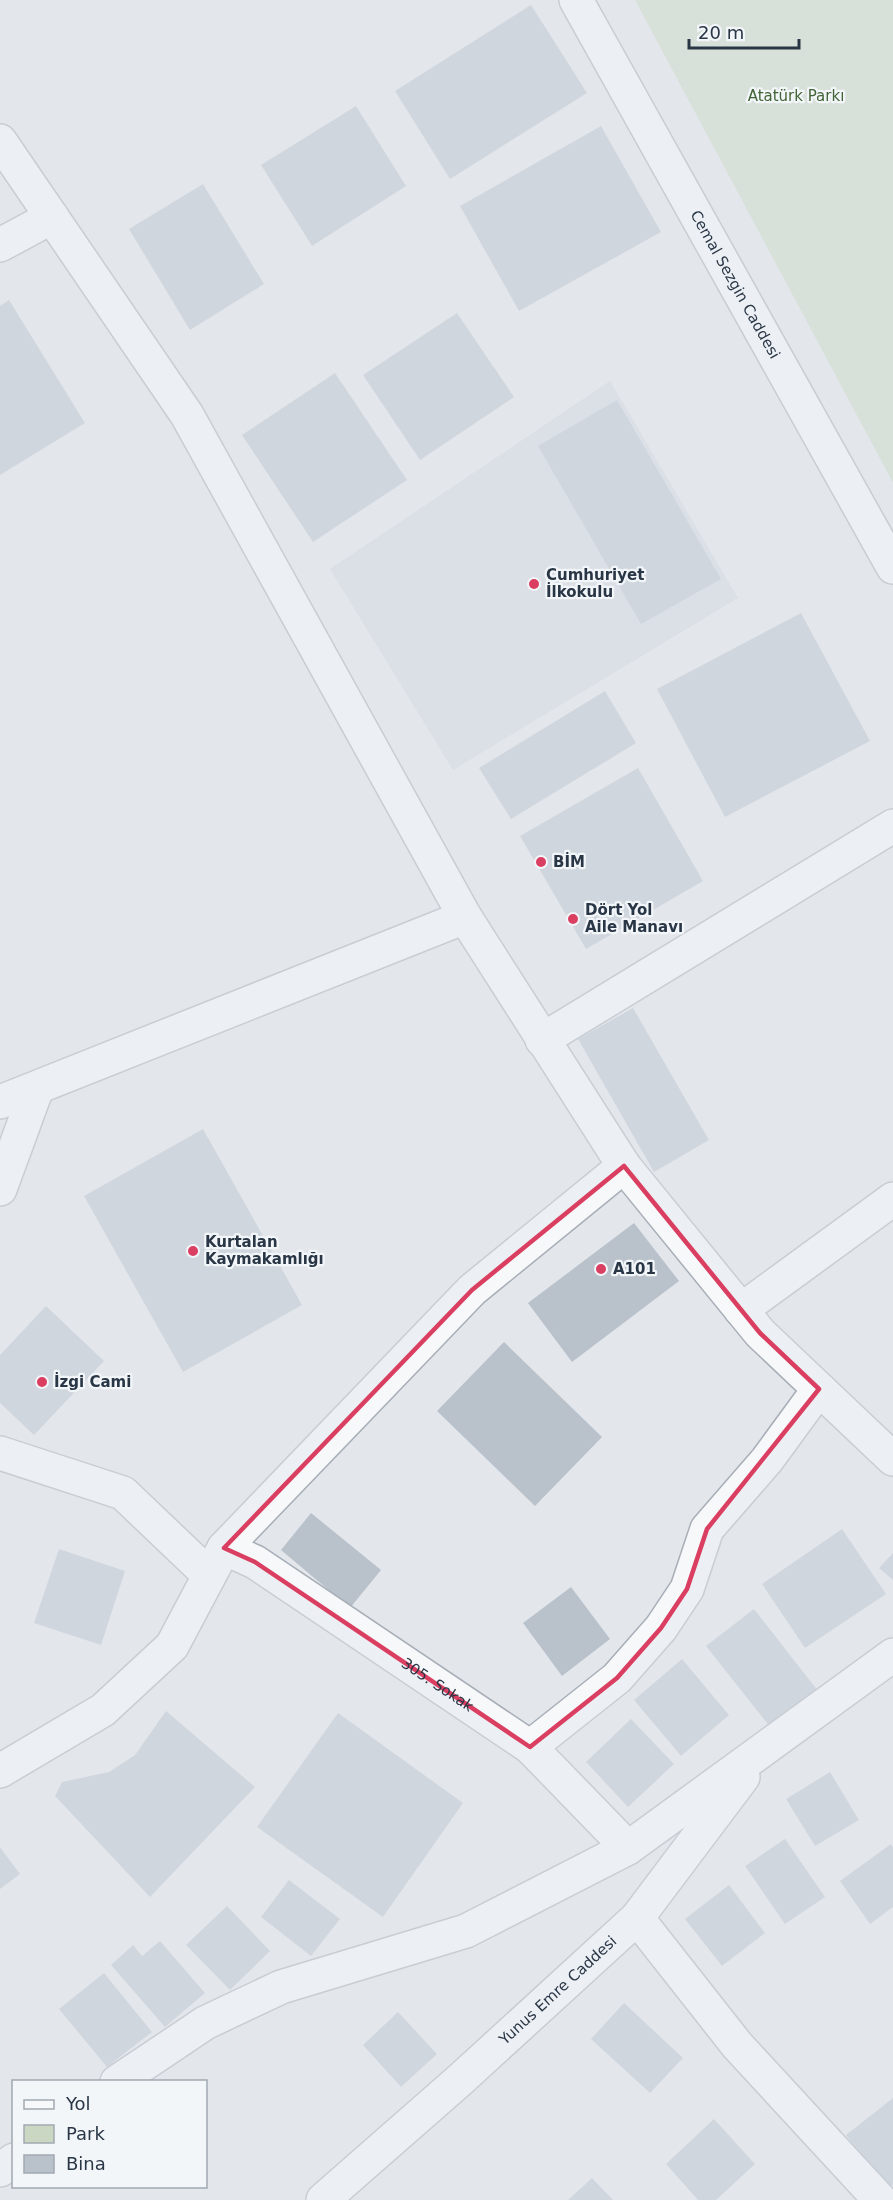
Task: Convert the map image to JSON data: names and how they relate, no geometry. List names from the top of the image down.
{
  "streets": {
    "street": ["Cemal Sezgin Caddesi", "305. Sokak", "Yunus Emre Caddesi"]
  },
  "parks": ["Atatürk Parkı"],
  "places": [
    "Cumhuriyet İlkokulu",
    "BİM",
    "Dört Yol Aile Manavı",
    "Kurtalan Kaymakamlığı",
    "A101",
    "İzgi Cami"
  ],
  "legend": ["Yol", "Park", "Bina"],
  "scale_bar": "20 m"
}
